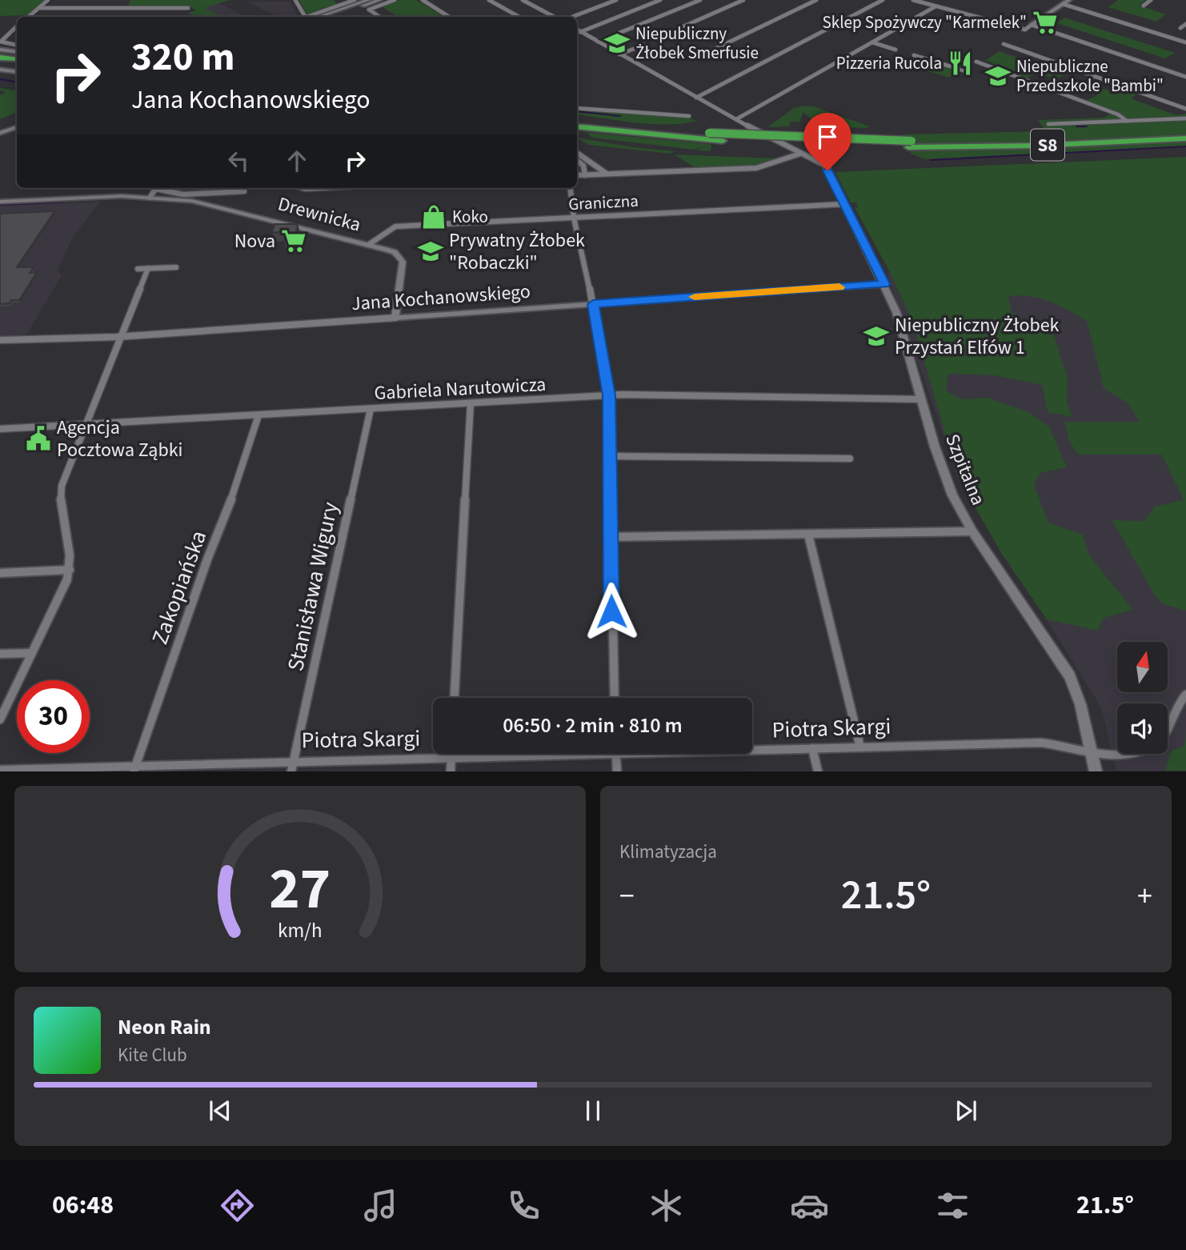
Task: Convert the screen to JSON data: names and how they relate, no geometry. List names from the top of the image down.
{
  "streets": {
    "highway": ["S8"],
    "street": [
      "Graniczna",
      "Drewnicka",
      "Jana Kochanowskiego",
      "Gabriela Narutowicza",
      "Szpitalna",
      "Stanisława Wigury",
      "Zakopiańska",
      "Piotra Skargi"
    ]
  },
  "crossings": [
    ["Graniczna", "Drewnicka"],
    ["Graniczna", "Szpitalna"],
    ["Drewnicka", "Jana Kochanowskiego"],
    ["Jana Kochanowskiego", "Szpitalna"],
    ["Gabriela Narutowicza", "Szpitalna"],
    ["Gabriela Narutowicza", "Stanisława Wigury"],
    ["Gabriela Narutowicza", "Zakopiańska"],
    ["Szpitalna", "Piotra Skargi"],
    ["Stanisława Wigury", "Piotra Skargi"],
    ["Zakopiańska", "Piotra Skargi"]
  ],
  "places": {
    "supermarket": ["Sklep Spożywczy \"Karmelek\"", "Nova"],
    "school or university": [
      "Niepubliczny Żłobek Smerfusie",
      "Niepubliczne Przedszkole \"Bambi\"",
      "Prywatny Żłobek \"Robaczki\"",
      "Niepubliczny Żłobek Przystań Elfów 1"
    ],
    "restaurant": ["Pizzeria Rucola"],
    "shop": ["Koko"],
    "public building": ["Agencja Pocztowa Ząbki"]
  },
  "north": "top",
  "page": {
    "turn": ["320 m", "Jana Kochanowskiego"],
    "limit": "30",
    "trip": "06:50 · 2 min · 810 m",
    "tile": "Klimatyzacja",
    "heat": ["−", "21.5°", "+"],
    "song": ["Neon Rain", "Kite Club"],
    "tabs": ["06:48", "21.5°"],
    "gauge": ["27", "km/h"]
  }
}
